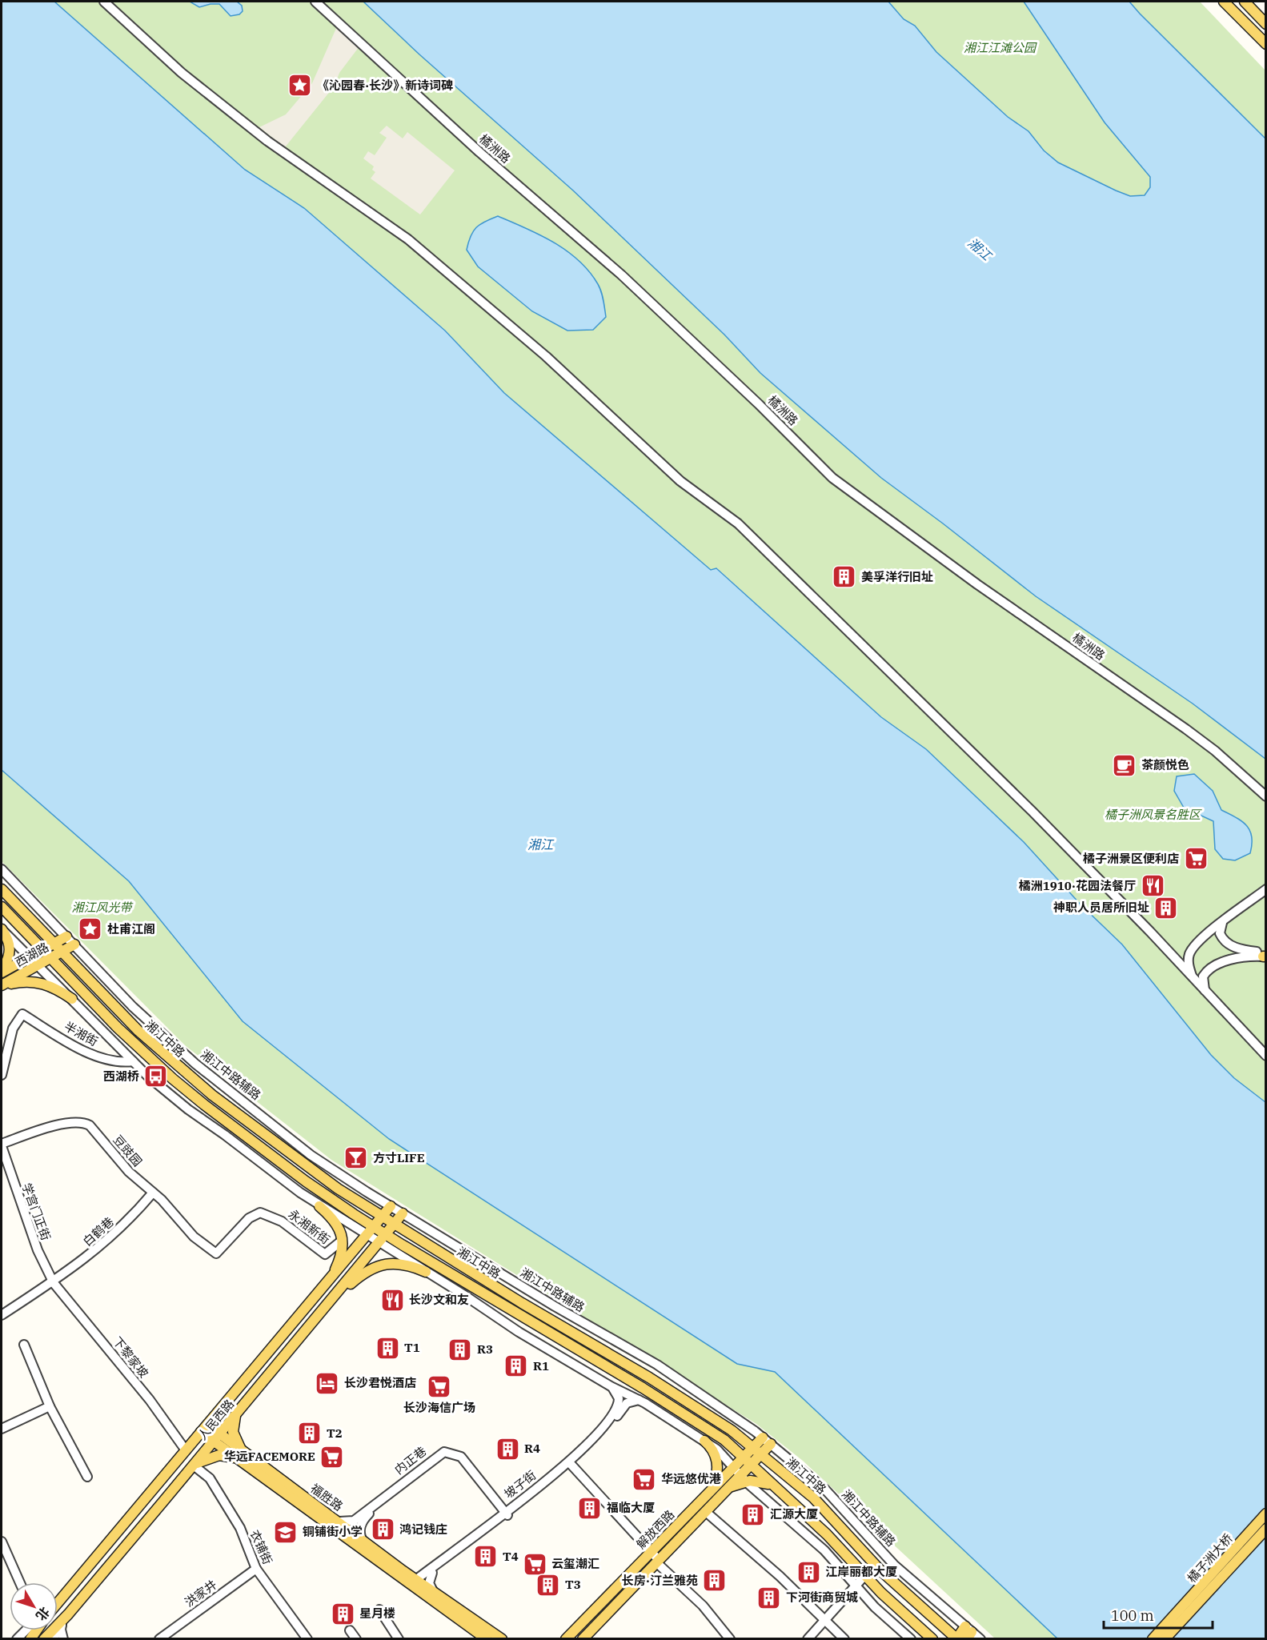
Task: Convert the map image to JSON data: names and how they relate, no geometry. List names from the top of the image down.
{
  "streets": {
    "main road": [
      "西湖路",
      "湘江中路",
      "人民西路",
      "福胜路",
      "解放西路",
      "橘子洲大桥"
    ],
    "street": [
      "橘洲路",
      "半湘街",
      "湘江中路辅路",
      "豆豉园",
      "学宫门正街",
      "永湘新街",
      "白鹤巷",
      "下黎家坡",
      "内正巷",
      "坡子街",
      "衣铺街",
      "洪家井"
    ]
  },
  "crossings": [
    ["西湖路", "湘江中路"],
    ["西湖路", "湘江中路辅路"],
    ["湘江中路", "人民西路"],
    ["湘江中路", "解放西路"],
    ["湘江中路辅路", "人民西路"],
    ["湘江中路辅路", "解放西路"],
    ["豆豉园", "学宫门正街"],
    ["豆豉园", "永湘新街"],
    ["豆豉园", "白鹤巷"],
    ["学宫门正街", "白鹤巷"],
    ["学宫门正街", "下黎家坡"],
    ["白鹤巷", "下黎家坡"],
    ["下黎家坡", "人民西路"],
    ["人民西路", "福胜路"],
    ["人民西路", "衣铺街"],
    ["内正巷", "坡子街"],
    ["内正巷", "福胜路"],
    ["坡子街", "福胜路"],
    ["衣铺街", "洪家井"]
  ],
  "water": ["湘江"],
  "parks": ["湘江江滩公园", "橘子洲风景名胜区", "湘江风光带"],
  "places": {
    "place": ["《沁园春·长沙》新诗词碑", "杜甫江阁"],
    "building": [
      "美孚洋行旧址",
      "神职人员居所旧址",
      "T1",
      "R3",
      "R1",
      "T2",
      "R4",
      "福临大厦",
      "汇源大厦",
      "鸿记钱庄",
      "T4",
      "江岸丽都大厦",
      "长房·汀兰雅苑",
      "T3",
      "下河街商贸城",
      "星月楼"
    ],
    "cafe": ["茶颜悦色"],
    "supermarket": [
      "橘子洲景区便利店",
      "长沙海信广场",
      "华远FACEMORE",
      "华远悠优港",
      "云玺潮汇"
    ],
    "restaurant": ["橘洲1910·花园法餐厅", "长沙文和友"],
    "bus stop": ["西湖桥"],
    "bar": ["方寸LIFE"],
    "hotel": ["长沙君悦酒店"],
    "school or university": ["铜铺街小学"]
  },
  "scale_bar": "100 m",
  "north": "bottom right"
}
